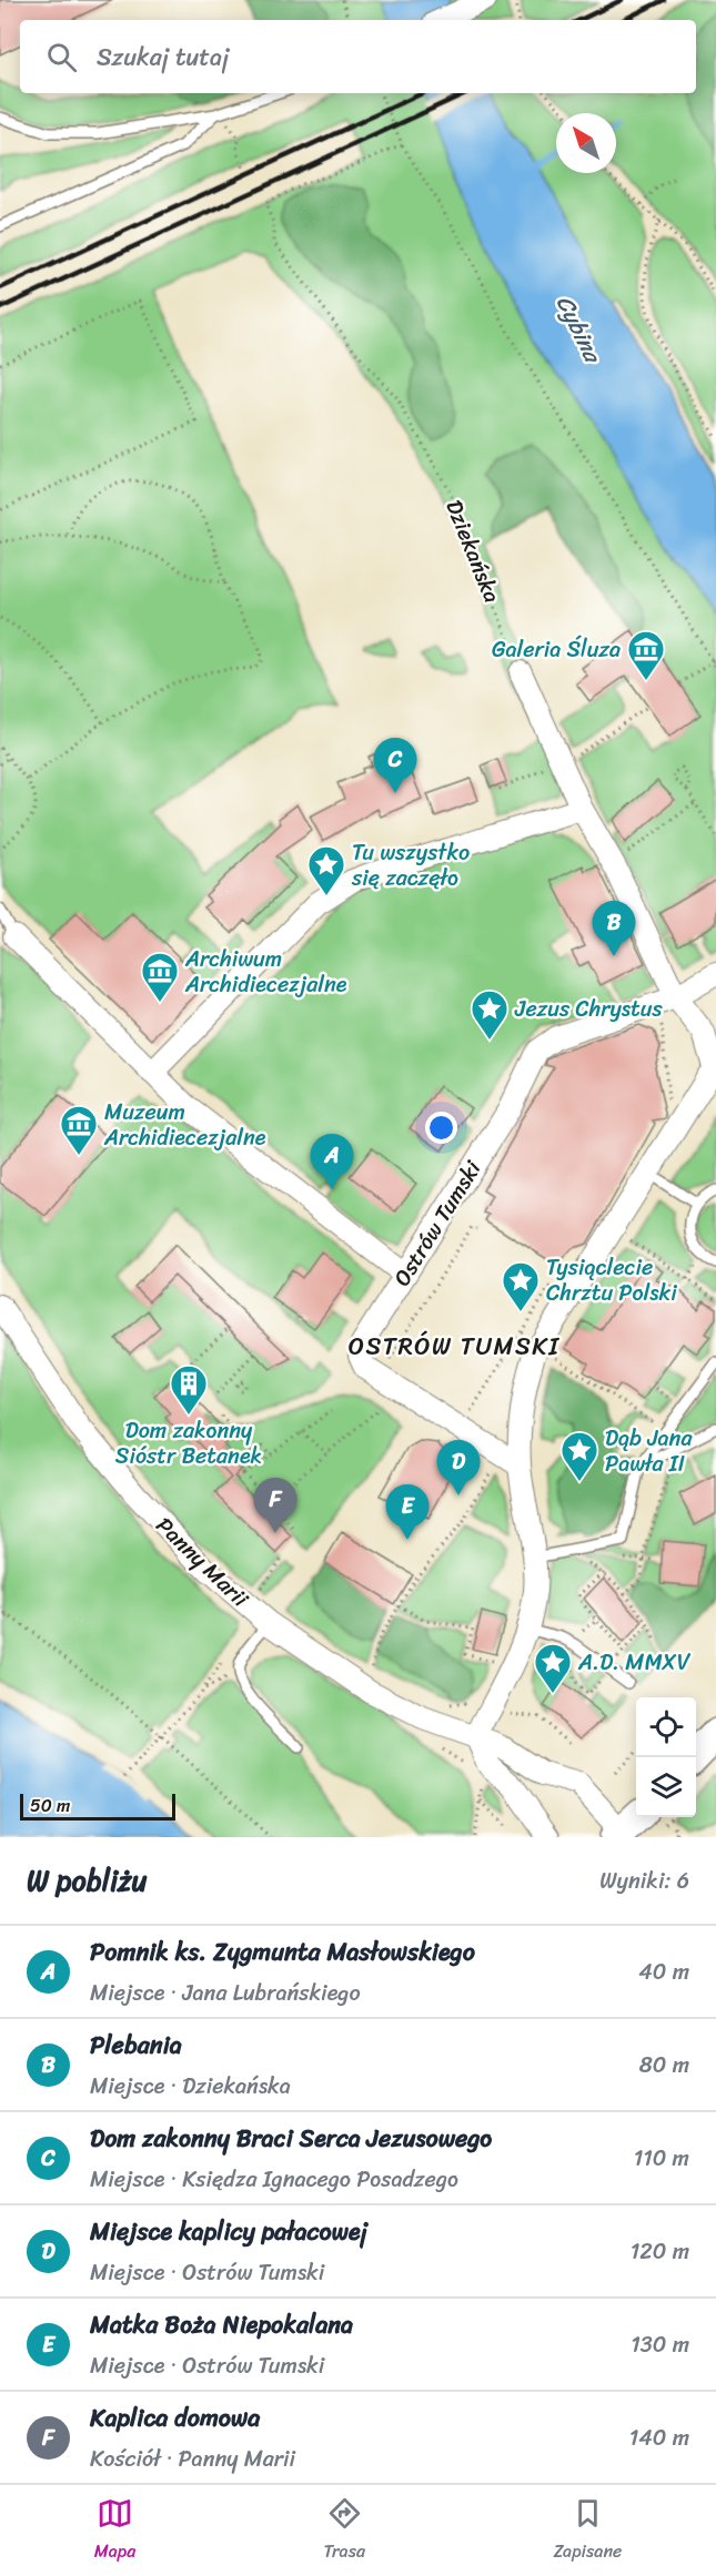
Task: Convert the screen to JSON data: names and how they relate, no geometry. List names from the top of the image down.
{
  "streets": {
    "street": ["Ostrów Tumski", "Panny Marii"],
    "path": ["Dziekańska"]
  },
  "districts": ["OSTRÓW TUMSKI"],
  "water": ["Cybina"],
  "places": {
    "museum": ["Galeria Śluza", "Archiwum Archidiecezjalne", "Muzeum Archidiecezjalne"],
    "place": [
      "Tu wszystko się zaczęło",
      "Jezus Chrystus",
      "Tysiąclecie Chrztu Polski",
      "Dąb Jana Pawła II",
      "A.D. MMXV"
    ],
    "building": ["Dom zakonny Sióstr Betanek"]
  },
  "scale_bar": "50 m",
  "north": "top left",
  "page": {
    "search": "Szukaj tutaj",
    "pins": [
      "C",
      "B",
      "A",
      "D",
      "F",
      "E"
    ],
    "scale": "50 m",
    "heading": ["W pobliżu", "Wyniki: 6"],
    "list": [
      {
        "mark": "A",
        "name": "Pomnik ks. Zygmunta Masłowskiego",
        "note": "Miejsce · Jana Lubrańskiego",
        "value": "40 m"
      },
      {
        "mark": "B",
        "name": "Plebania",
        "note": "Miejsce · Dziekańska",
        "value": "80 m"
      },
      {
        "mark": "C",
        "name": "Dom zakonny Braci Serca Jezusowego",
        "note": "Miejsce · Księdza Ignacego Posadzego",
        "value": "110 m"
      },
      {
        "mark": "D",
        "name": "Miejsce kaplicy pałacowej",
        "note": "Miejsce · Ostrów Tumski",
        "value": "120 m"
      },
      {
        "mark": "E",
        "name": "Matka Boża Niepokalana",
        "note": "Miejsce · Ostrów Tumski",
        "value": "130 m"
      },
      {
        "mark": "F",
        "name": "Kaplica domowa",
        "note": "Kościół · Panny Marii",
        "value": "140 m"
      }
    ],
    "nav": ["Mapa", "Trasa", "Zapisane"]
  }
}
